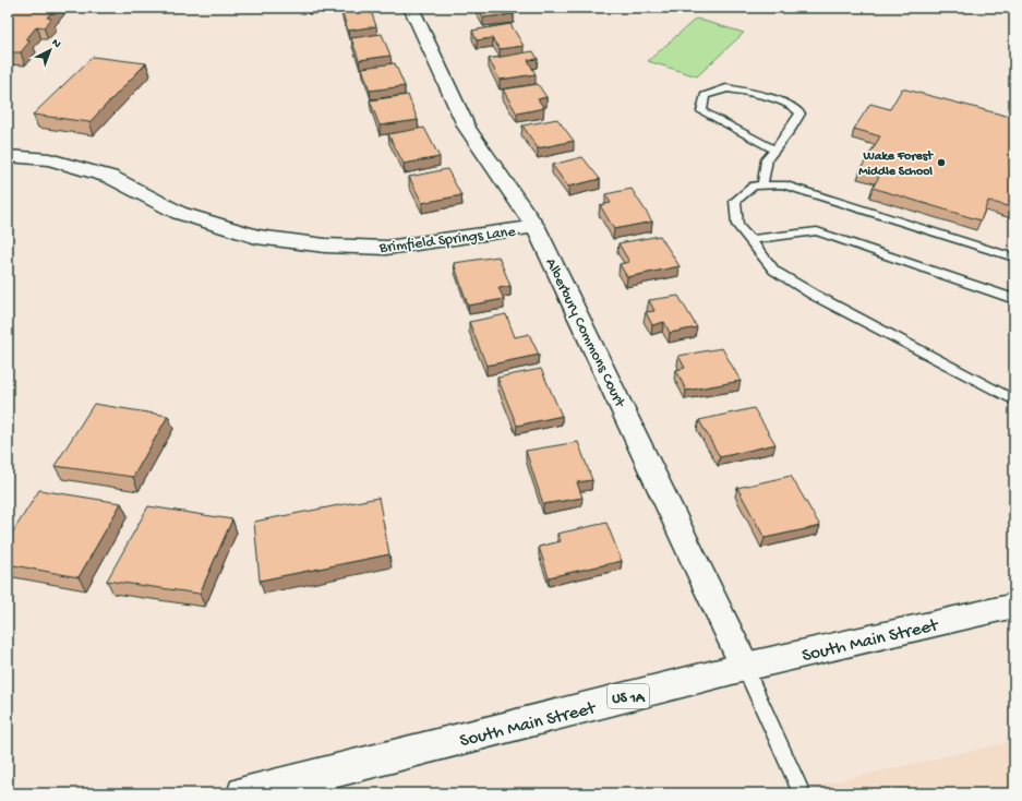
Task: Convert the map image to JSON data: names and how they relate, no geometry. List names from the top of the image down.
{
  "streets": {
    "street": [
      "Brimfield Springs Lane",
      "Alberbury Commons Court",
      "South Main Street",
      "US 1A"
    ]
  },
  "crossings": [
    ["Brimfield Springs Lane", "Alberbury Commons Court"],
    ["Alberbury Commons Court", "South Main Street"]
  ],
  "places": ["Wake Forest Middle School"],
  "north": "top right"
}
